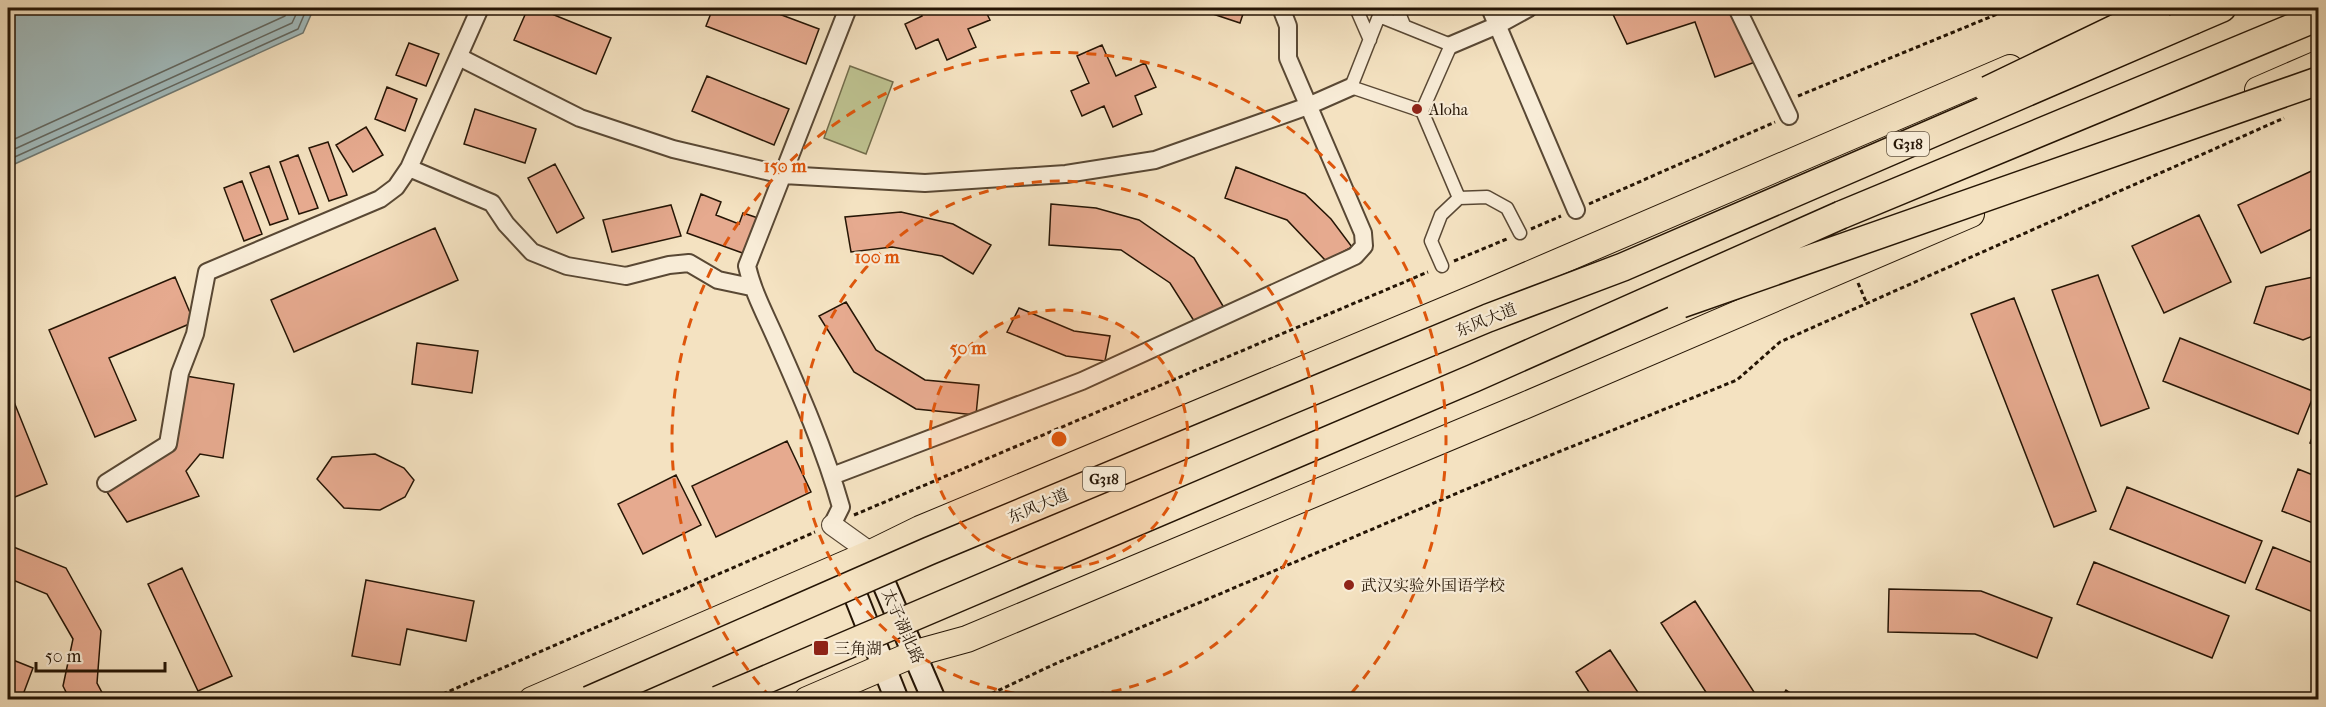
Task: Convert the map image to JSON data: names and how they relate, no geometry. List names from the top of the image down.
{
  "streets": {
    "highway": ["G318", "东风大道"],
    "main road": ["太子湖北路"]
  },
  "crossings": [
    ["G318", "东风大道"]
  ],
  "places": {
    "other": ["Aloha", "武汉实验外国语学校"],
    "transit": ["三角湖"]
  },
  "scale_bar": "50 m",
  "rings": ["150 m", "100 m", "50 m"]
}
